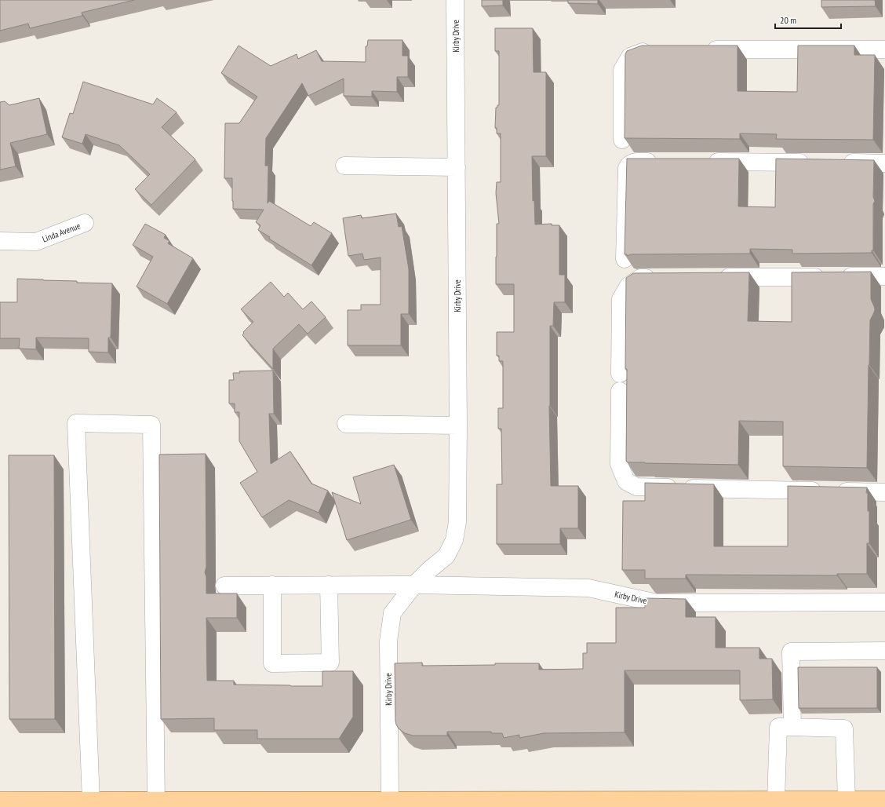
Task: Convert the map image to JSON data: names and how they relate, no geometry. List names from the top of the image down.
{
  "streets": {
    "street": ["Kirby Drive", "Linda Avenue"]
  },
  "scale_bar": "20 m"
}
